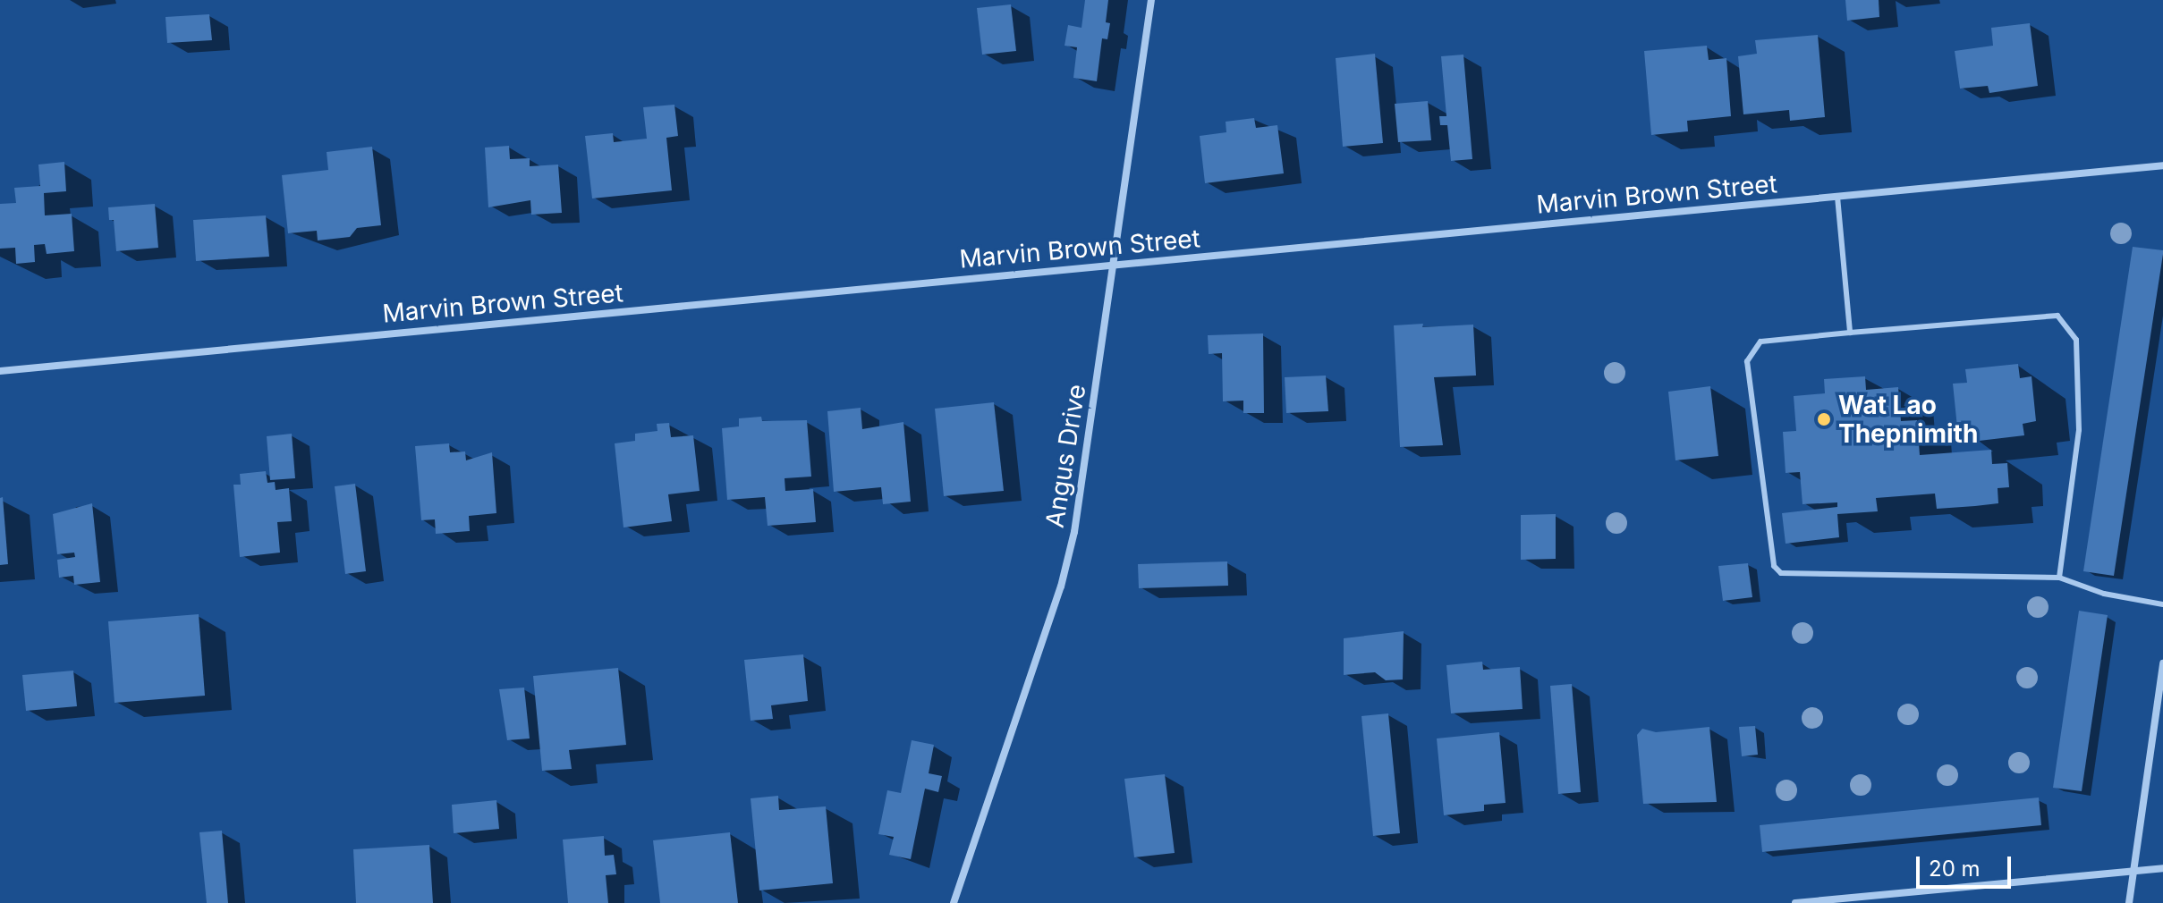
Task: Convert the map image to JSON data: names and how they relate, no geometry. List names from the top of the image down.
{
  "streets": {
    "street": ["Marvin Brown Street", "Angus Drive"]
  },
  "crossings": [
    ["Marvin Brown Street", "Angus Drive"]
  ],
  "places": ["Wat Lao Thepnimith"],
  "scale_bar": "20 m"
}
